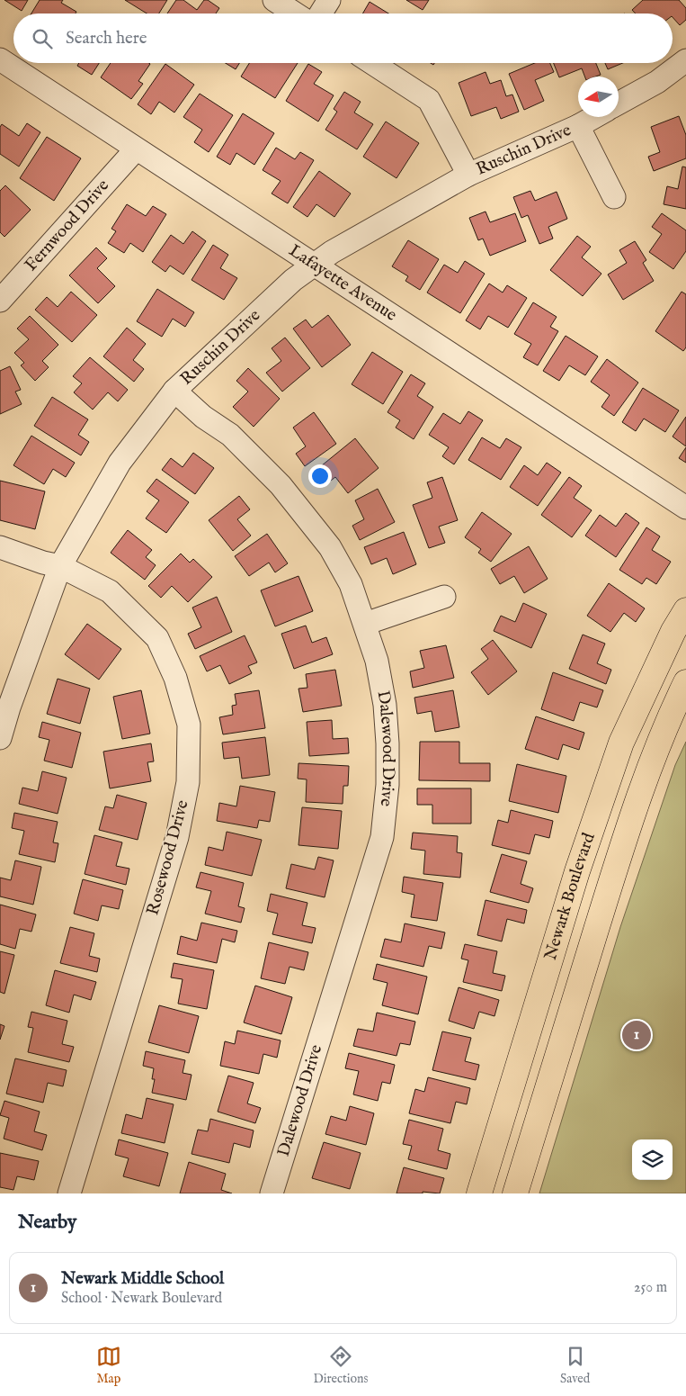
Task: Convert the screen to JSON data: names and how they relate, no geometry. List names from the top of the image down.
{
  "streets": {
    "main road": ["Newark Boulevard"],
    "street": [
      "Ruschin Drive",
      "Fernwood Drive",
      "Lafayette Avenue",
      "Dalewood Drive",
      "Rosewood Drive"
    ]
  },
  "crossings": [
    ["Ruschin Drive", "Lafayette Avenue"],
    ["Ruschin Drive", "Dalewood Drive"],
    ["Ruschin Drive", "Rosewood Drive"],
    ["Fernwood Drive", "Lafayette Avenue"]
  ],
  "north": "left",
  "page": {
    "search": "Search here",
    "pins": "1",
    "heading": "Nearby",
    "list": [
      {
        "mark": "1",
        "name": "Newark Middle School",
        "note": "School · Newark Boulevard",
        "value": "250 m"
      }
    ],
    "nav": ["Map", "Directions", "Saved"]
  }
}
